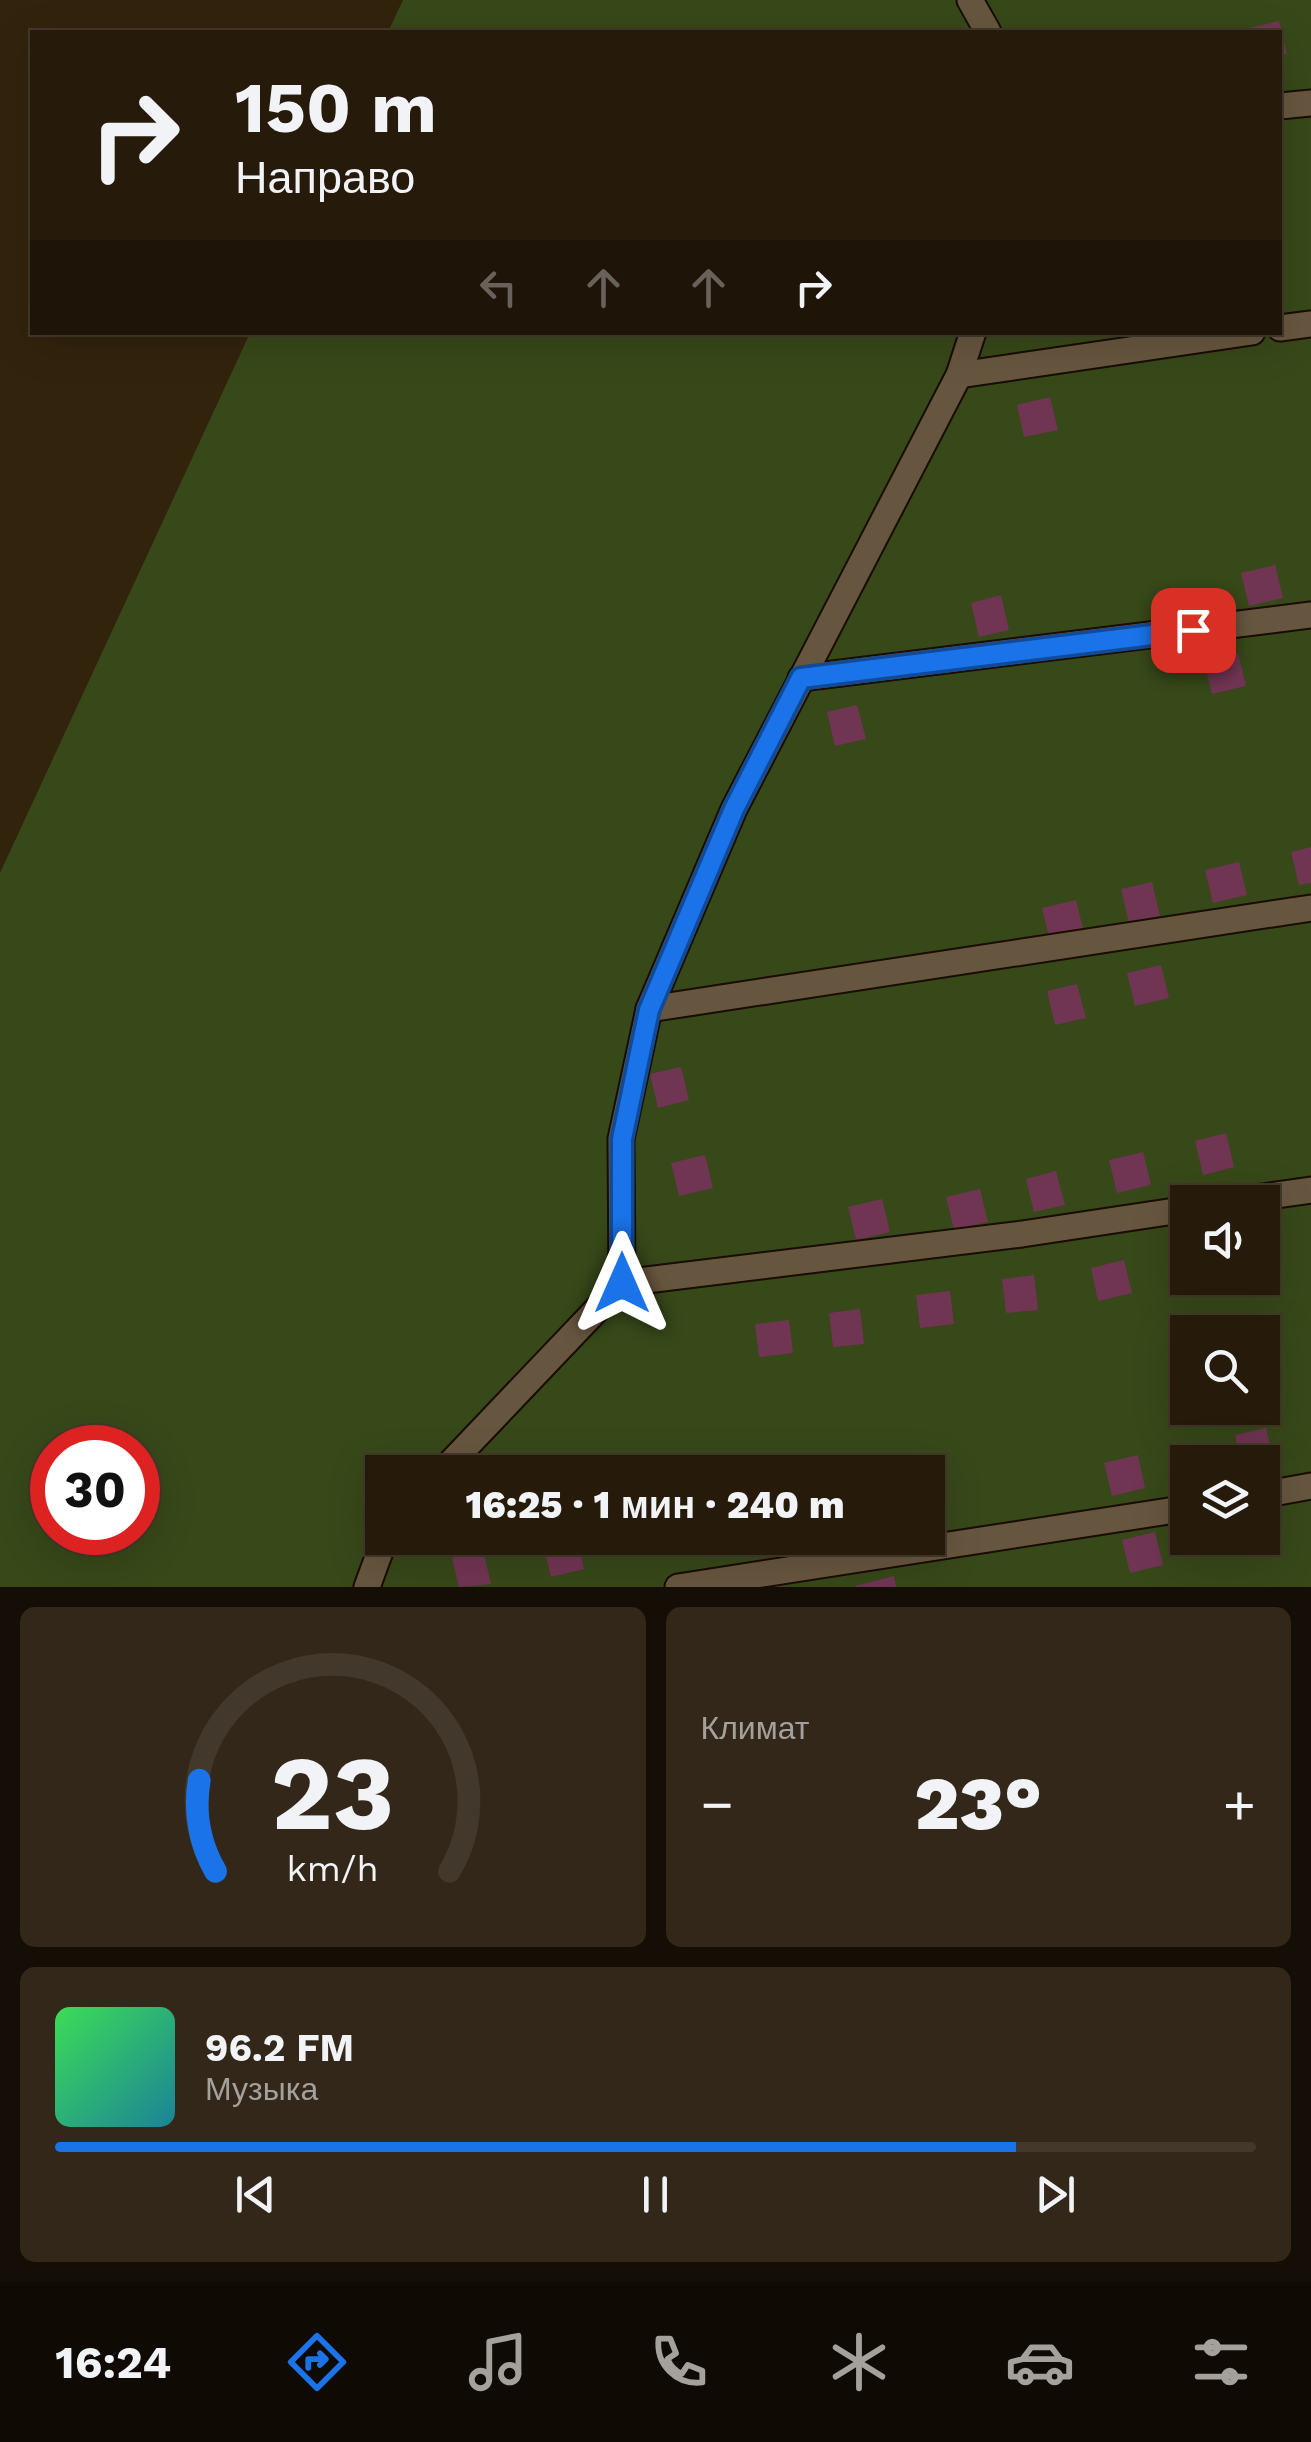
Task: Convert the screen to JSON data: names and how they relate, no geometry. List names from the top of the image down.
{
  "page": {
    "turn": ["150 m", "Направо"],
    "limit": "30",
    "trip": "16:25 · 1 мин · 240 m",
    "tile": "Климат",
    "heat": ["−", "23°", "+"],
    "song": ["96.2 FM", "Музыка"],
    "tabs": "16:24",
    "gauge": ["23", "km/h"]
  }
}
